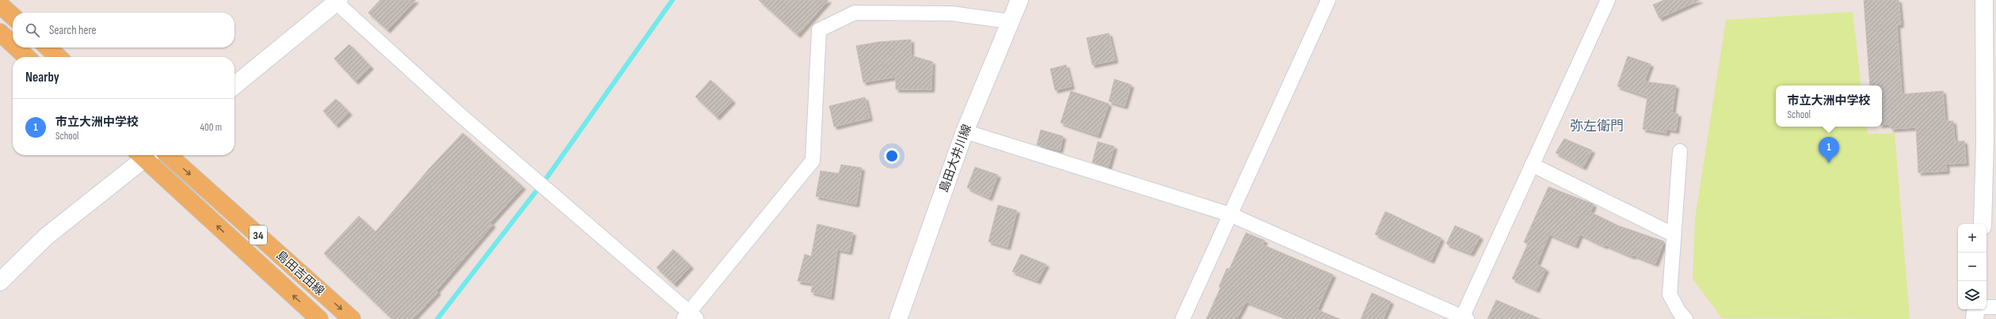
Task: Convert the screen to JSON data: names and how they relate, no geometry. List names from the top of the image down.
{
  "streets": {
    "main road": ["34", "島田吉田線"],
    "street": ["島田大井川線"]
  },
  "districts": ["弥左衛門"],
  "page": {
    "search": "Search here",
    "heading": "Nearby",
    "popup": ["市立大洲中学校", "School"],
    "list": [
      {
        "mark": "1",
        "name": "市立大洲中学校",
        "note": "School",
        "value": "400 m"
      }
    ],
    "pins": "1",
    "map_buttons": ["+", "−"]
  }
}
